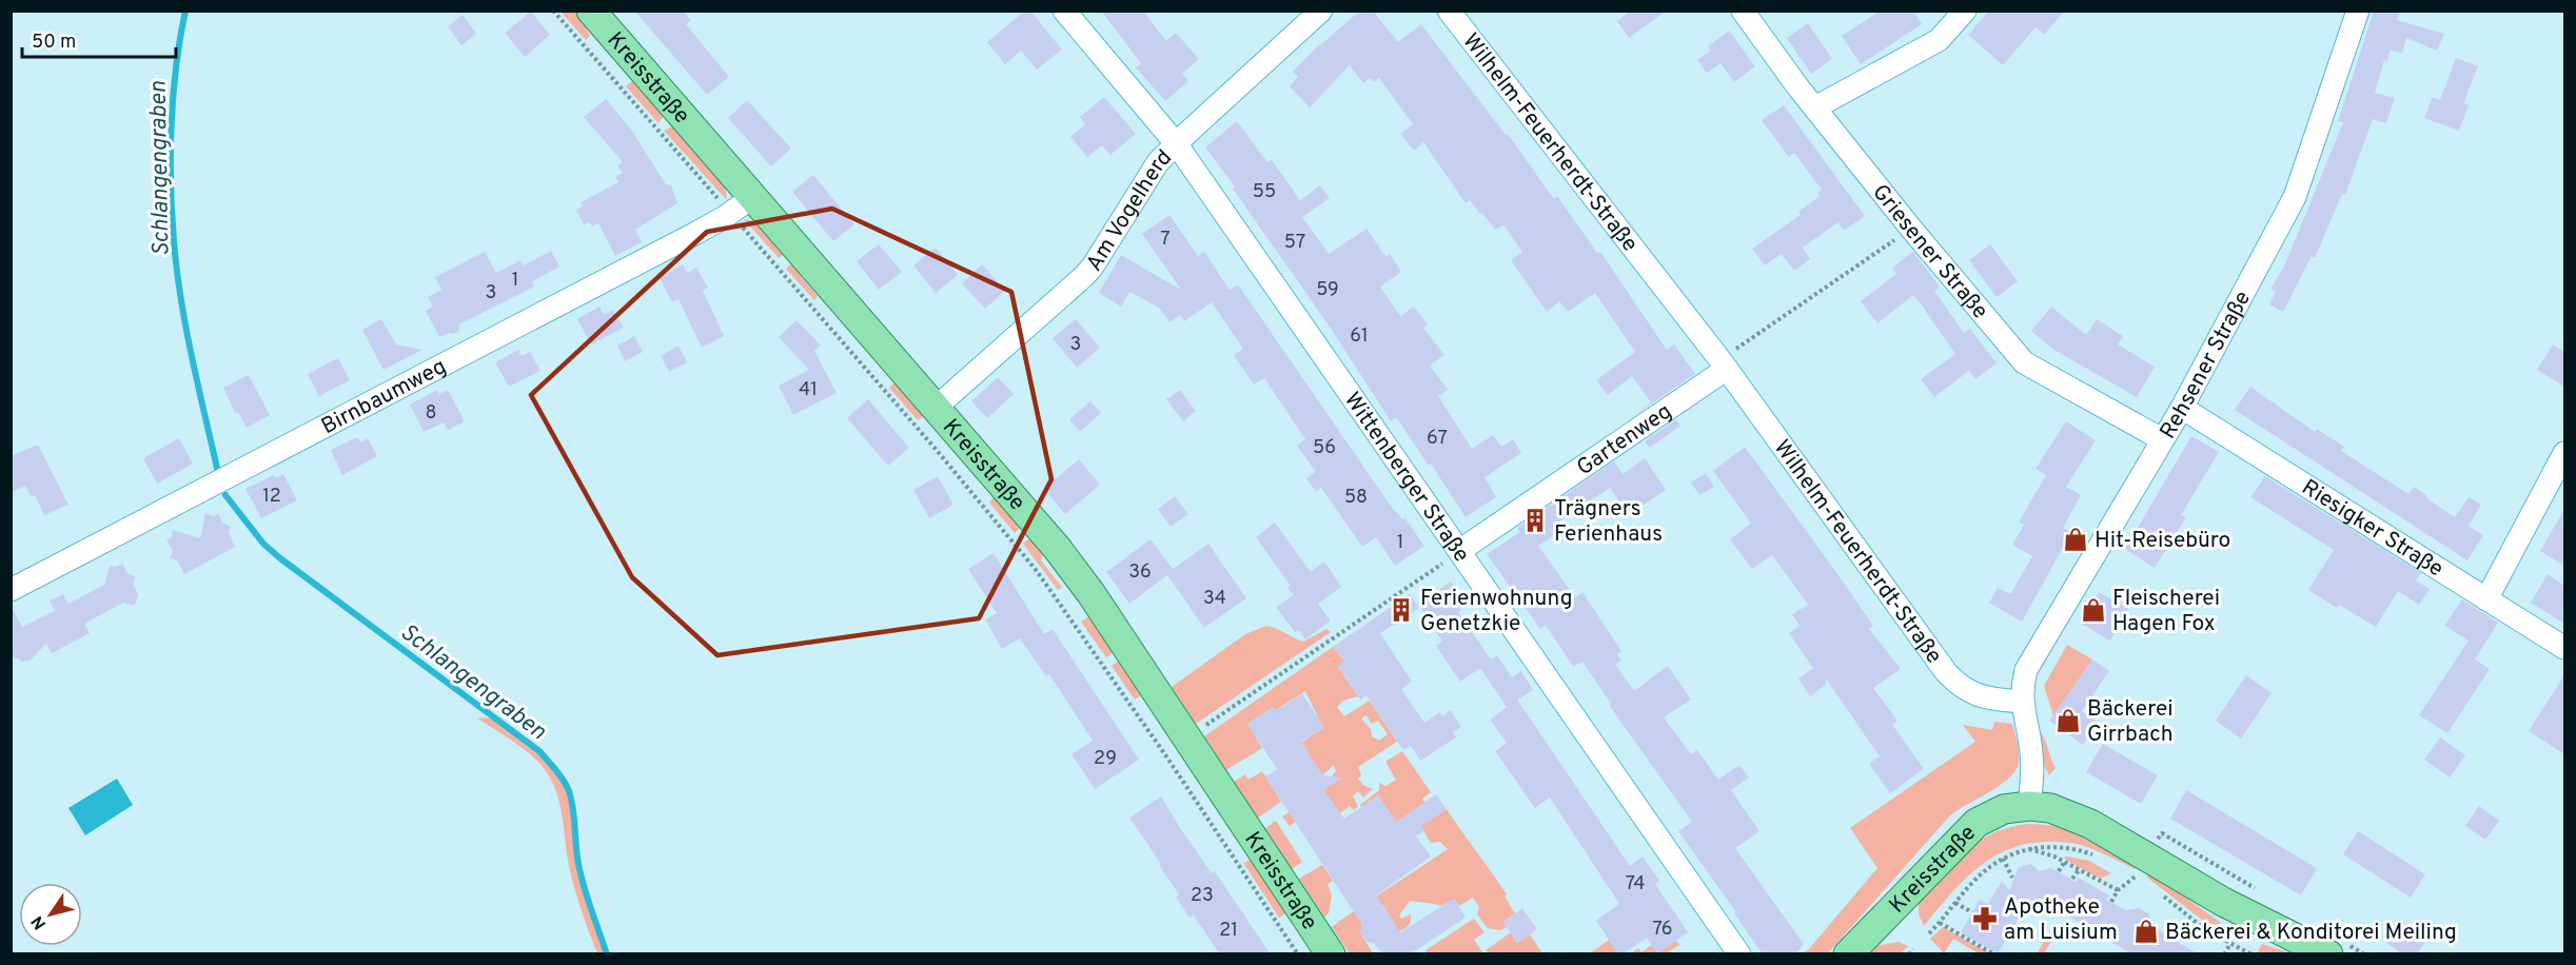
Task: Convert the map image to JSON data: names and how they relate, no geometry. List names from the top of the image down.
{
  "streets": {
    "main road": ["Kreisstraße"],
    "street": [
      "Wilhelm-Feuerherdt-Straße",
      "Am Vogelherd",
      "Griesener Straße",
      "Rehsener Straße",
      "Birnbaumweg",
      "Gartenweg",
      "Wittenberger Straße",
      "Riesigker Straße"
    ]
  },
  "crossings": [
    ["Kreisstraße", "Am Vogelherd"],
    ["Kreisstraße", "Birnbaumweg"],
    ["Wilhelm-Feuerherdt-Straße", "Rehsener Straße"],
    ["Wilhelm-Feuerherdt-Straße", "Gartenweg"],
    ["Am Vogelherd", "Wittenberger Straße"],
    ["Griesener Straße", "Rehsener Straße"],
    ["Rehsener Straße", "Riesigker Straße"],
    ["Gartenweg", "Wittenberger Straße"]
  ],
  "water": ["Schlangengraben"],
  "places": {
    "building": ["Trägners Ferienhaus", "Ferienwohnung Genetzkie"],
    "shop": [
      "Hit-Reisebüro",
      "Fleischerei Hagen Fox",
      "Bäckerei Girrbach",
      "Bäckerei & Konditorei Meiling"
    ],
    "pharmacy": ["Apotheke am Luisium"]
  },
  "house_numbers": [
    "55",
    "7",
    "57",
    "1",
    "59",
    "3",
    "61",
    "3",
    "41",
    "8",
    "67",
    "56",
    "12",
    "58",
    "1",
    "36",
    "34",
    "29",
    "74",
    "23",
    "76",
    "21"
  ],
  "scale_bar": "50 m",
  "north": "bottom left"
}
